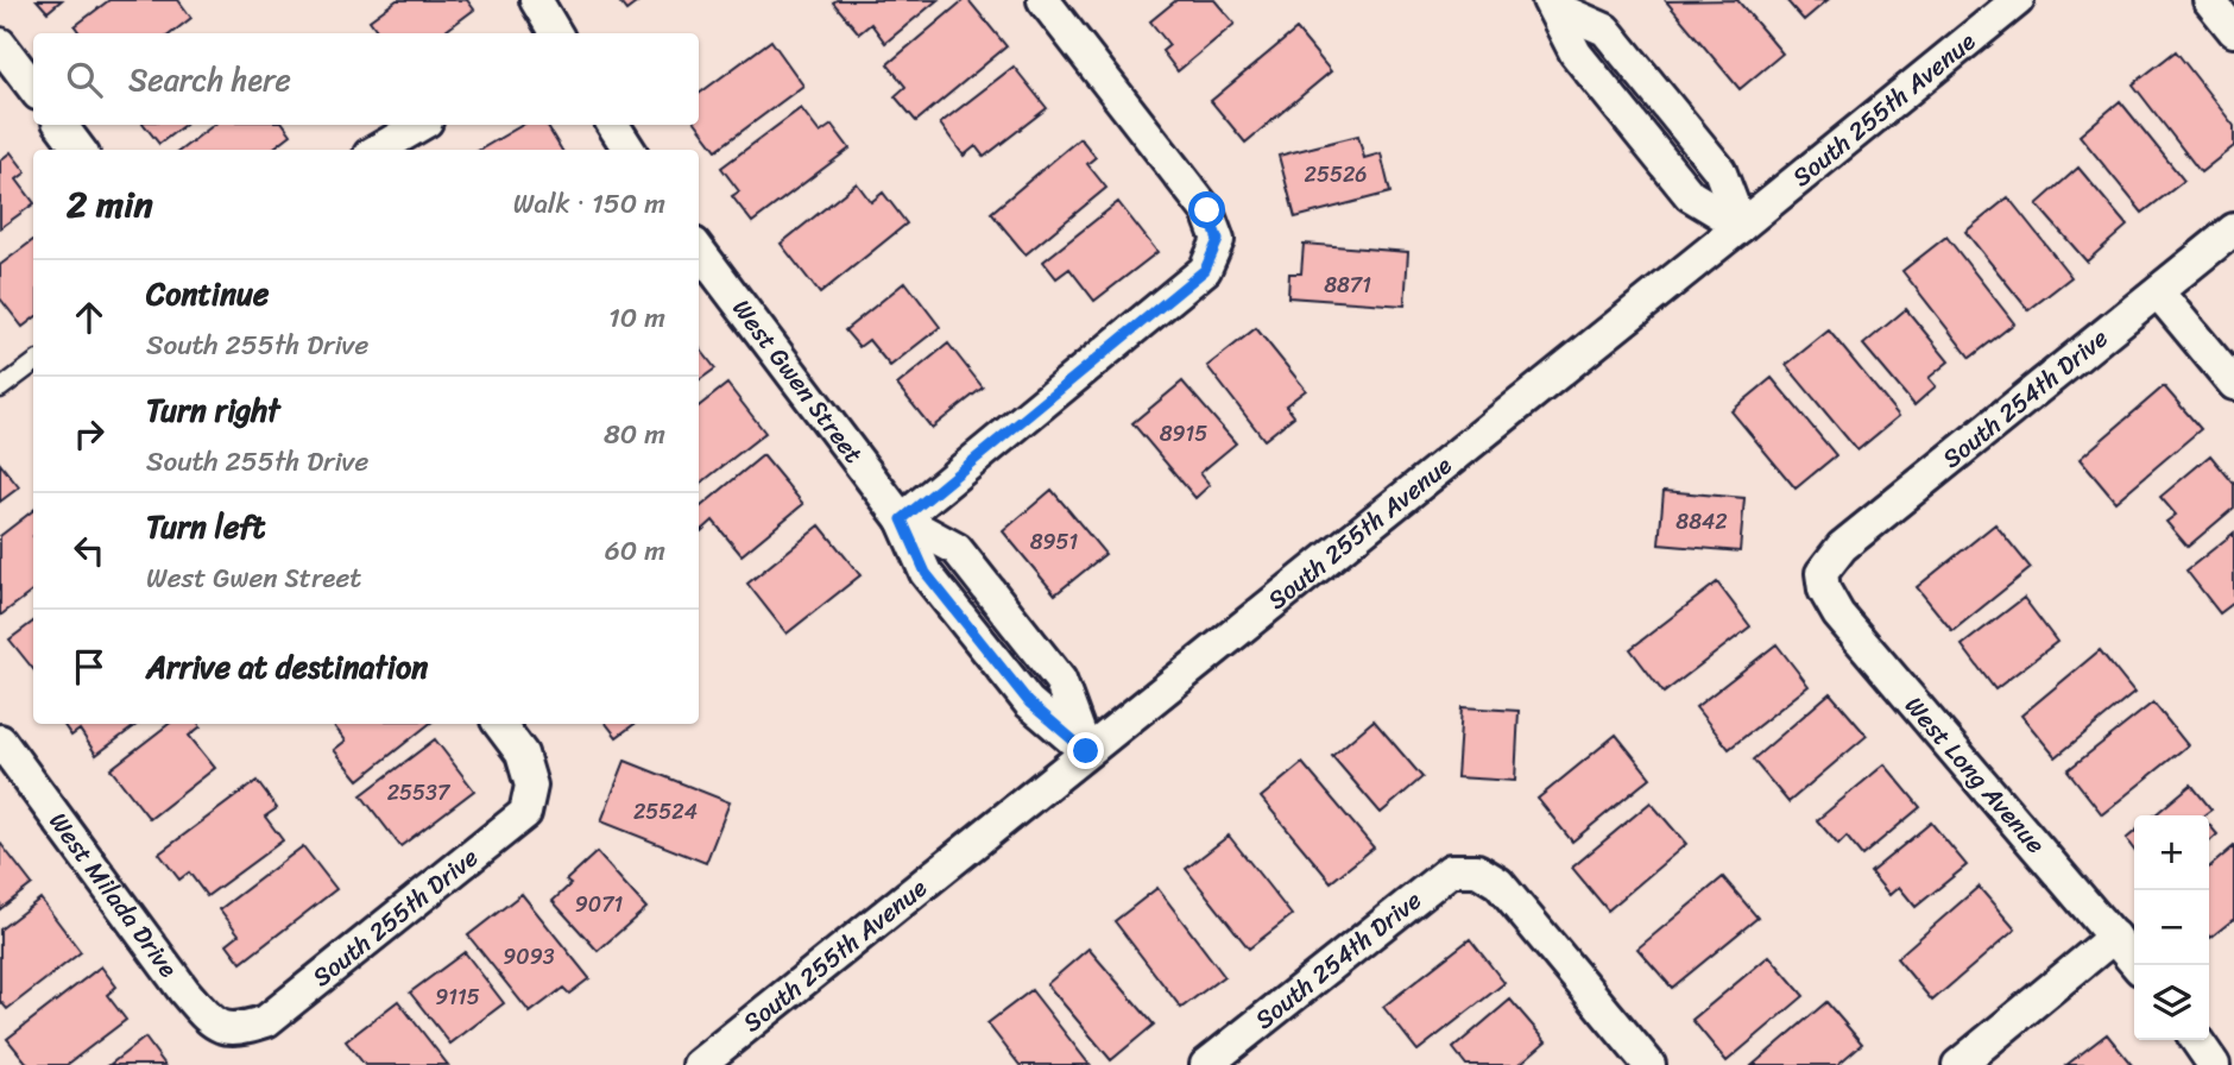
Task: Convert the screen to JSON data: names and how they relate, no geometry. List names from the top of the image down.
{
  "streets": {
    "street": [
      "South 255th Avenue",
      "West Gwen Street",
      "South 254th Drive",
      "West Long Avenue",
      "West Milada Drive",
      "South 255th Drive"
    ]
  },
  "crossings": [
    ["South 255th Avenue", "West Gwen Street"],
    ["South 254th Drive", "West Long Avenue"],
    ["West Milada Drive", "South 255th Drive"]
  ],
  "house_numbers": [
    "25526",
    "8871",
    "8915",
    "8842",
    "8951",
    "25537",
    "25524",
    "9071",
    "9093",
    "9115"
  ],
  "page": {
    "search": "Search here",
    "heading": ["2 min", "Walk · 150 m"],
    "list": [
      ["Continue", "South 255th Drive", "10 m"],
      ["Turn right", "South 255th Drive", "80 m"],
      ["Turn left", "West Gwen Street", "60 m"],
      "Arrive at destination"
    ],
    "map_buttons": ["+", "−"]
  }
}
